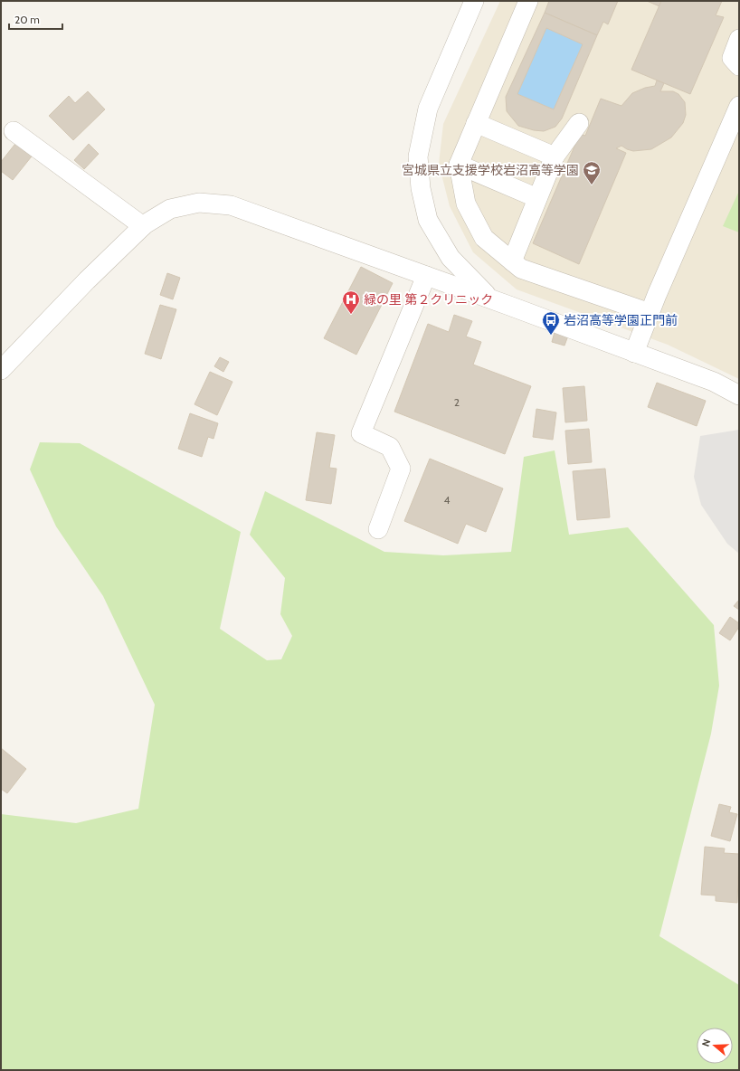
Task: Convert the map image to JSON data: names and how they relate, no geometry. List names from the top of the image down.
{
  "places": {
    "school or university": ["宮城県立支援学校岩沼高等学園"],
    "hospital": ["緑の里 第２クリニック"],
    "bus stop": ["岩沼高等学園正門前"]
  },
  "house_numbers": ["2", "4"],
  "scale_bar": "20 m",
  "north": "left"
}
